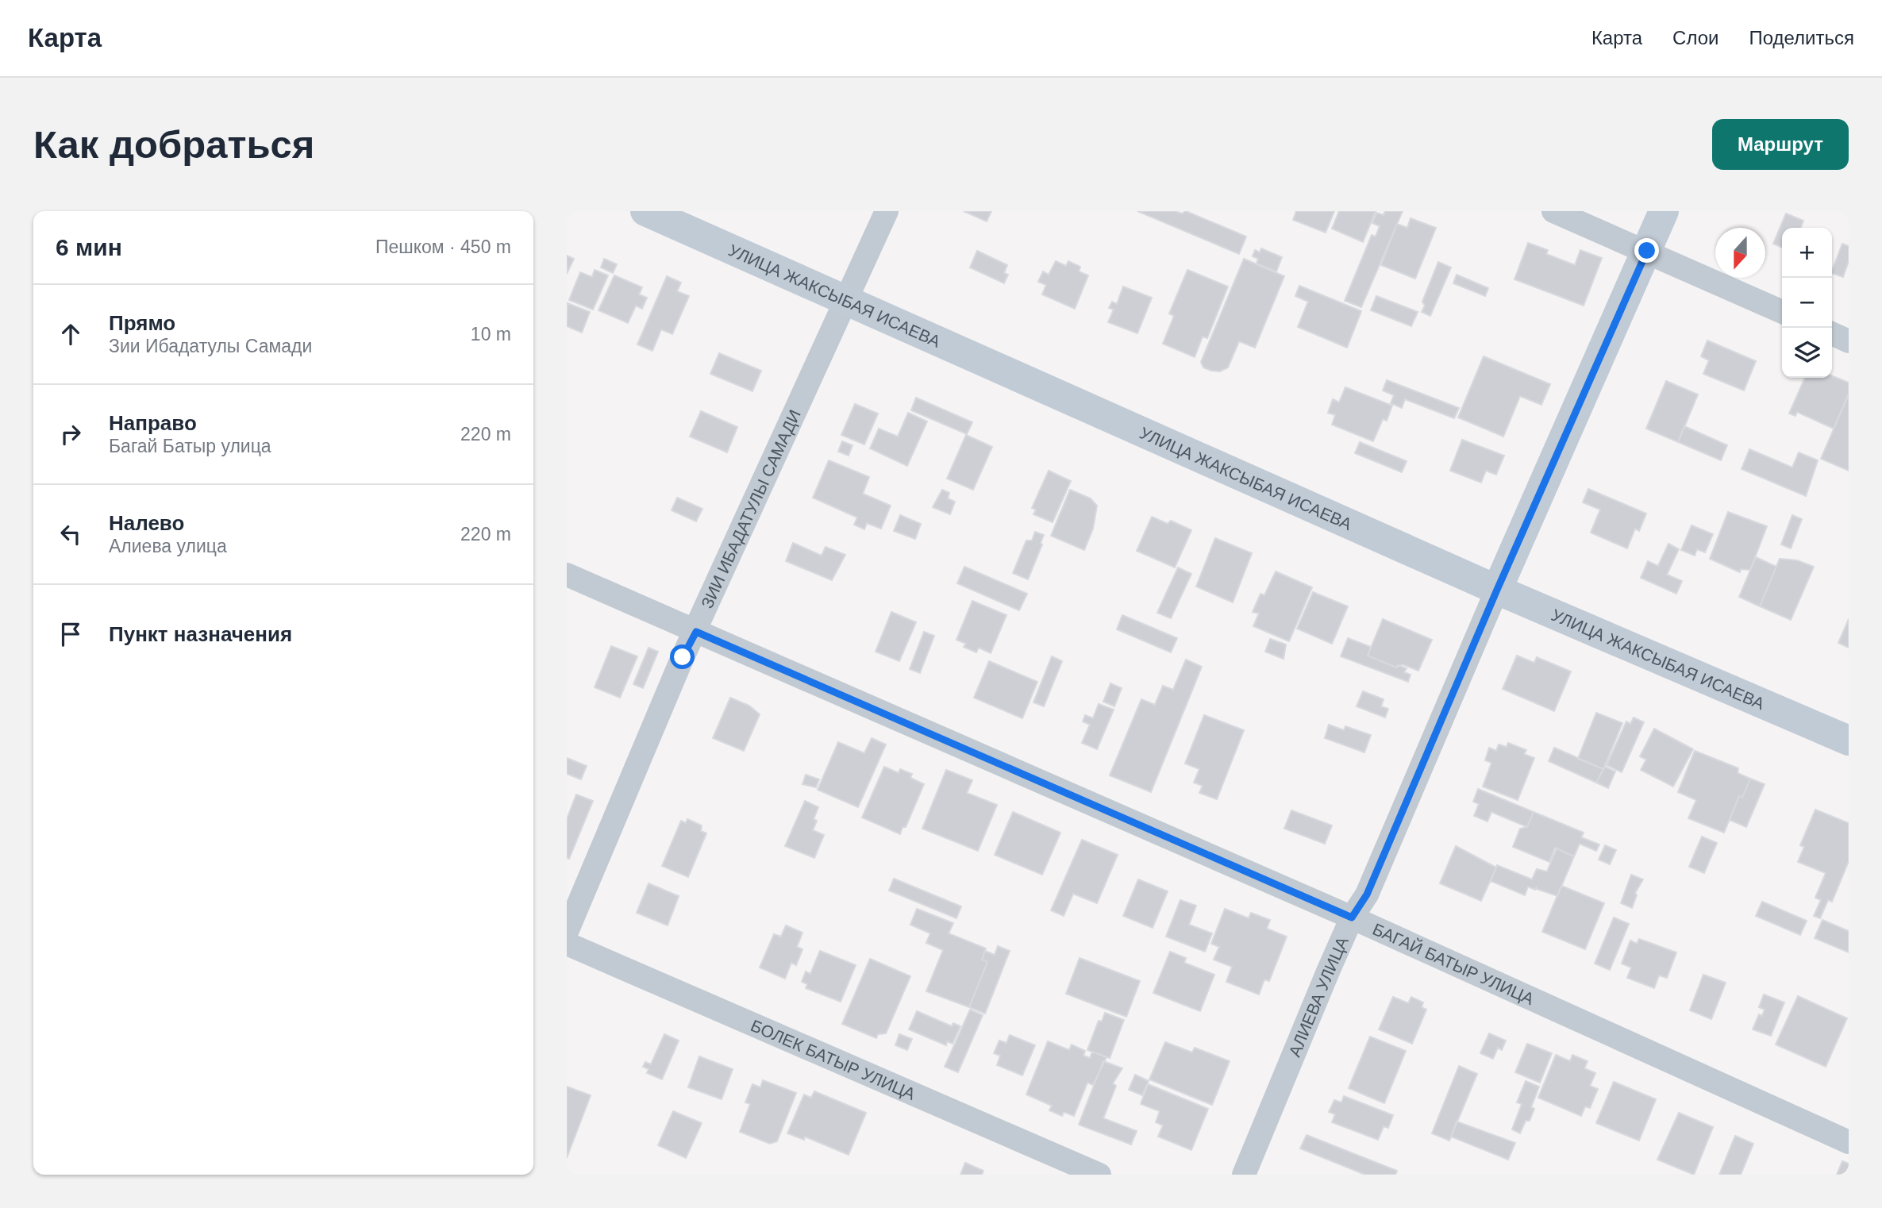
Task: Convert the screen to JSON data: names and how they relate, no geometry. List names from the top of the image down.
{
  "streets": {
    "street": [
      "УЛИЦА ЖАКСЫБАЯ ИСАЕВА",
      "ЗИИ ИБАДАТУЛЫ САМАДИ",
      "БАГАЙ БАТЫР УЛИЦА",
      "АЛИЕВА УЛИЦА",
      "БОЛЕК БАТЫР УЛИЦА"
    ]
  },
  "crossings": [
    ["УЛИЦА ЖАКСЫБАЯ ИСАЕВА", "ЗИИ ИБАДАТУЛЫ САМАДИ"],
    ["УЛИЦА ЖАКСЫБАЯ ИСАЕВА", "АЛИЕВА УЛИЦА"],
    ["ЗИИ ИБАДАТУЛЫ САМАДИ", "БАГАЙ БАТЫР УЛИЦА"],
    ["БАГАЙ БАТЫР УЛИЦА", "АЛИЕВА УЛИЦА"]
  ],
  "north": "bottom",
  "page": {
    "header": "Карта",
    "nav": ["Карта", "Слои", "Поделиться"],
    "buttons": "Маршрут",
    "title": "Как добраться",
    "heading": ["6 мин", "Пешком · 450 m"],
    "map_buttons": ["+", "−"],
    "list": [
      ["Прямо", "Зии Ибадатулы Самади", "10 m"],
      ["Направо", "Багай Батыр улица", "220 m"],
      ["Налево", "Алиева улица", "220 m"],
      "Пункт назначения"
    ]
  }
}
